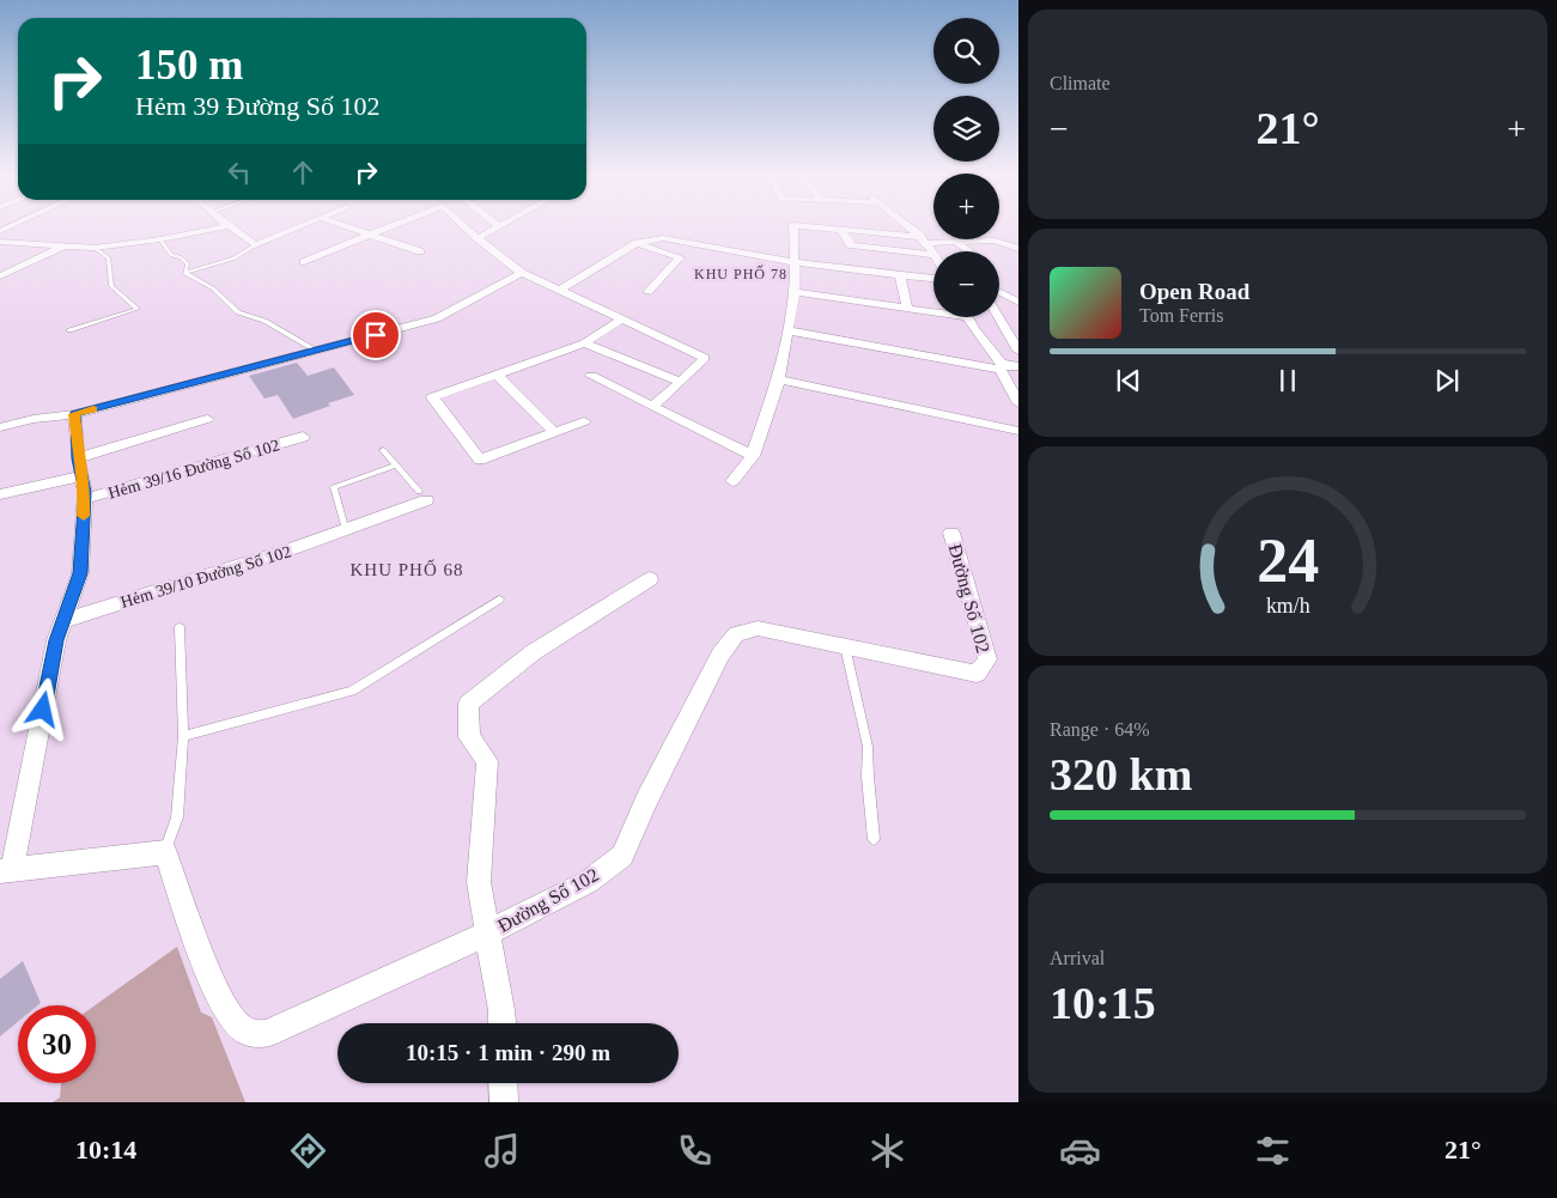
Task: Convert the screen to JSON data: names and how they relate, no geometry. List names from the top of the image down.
{
  "streets": {
    "street": ["Hẻm 39/16 Đường Số 102", "Hẻm 39/10 Đường Số 102", "Đường Số 102"]
  },
  "districts": ["KHU PHỐ 78", "KHU PHỐ 68"],
  "page": {
    "tile": [
      "Climate",
      ["Range · 64%", "320 km"],
      ["Arrival", "10:15"]
    ],
    "map_buttons": ["+", "−"],
    "turn": ["150 m", "Hẻm 39 Đường Số 102"],
    "heat": ["−", "21°", "+"],
    "song": ["Open Road", "Tom Ferris"],
    "limit": "30",
    "trip": "10:15 · 1 min · 290 m",
    "tabs": ["10:14", "21°"],
    "gauge": ["24", "km/h"]
  }
}
